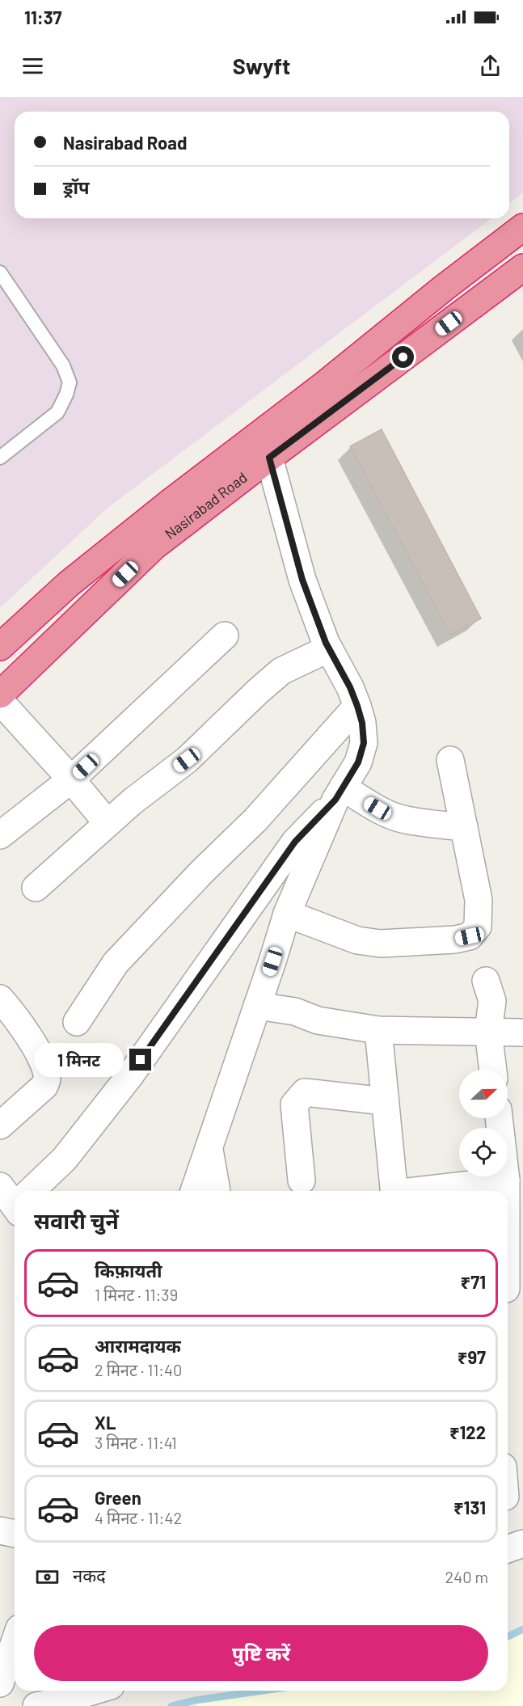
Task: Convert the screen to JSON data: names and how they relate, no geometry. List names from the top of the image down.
{
  "streets": {
    "highway": ["Nasirabad Road"]
  },
  "north": "right",
  "page": {
    "status": "11:37",
    "header": "Swyft",
    "banner": ["Nasirabad Road", "ड्रॉप"],
    "bubble": "1 मिनट",
    "heading": "सवारी चुनें",
    "list": [
      {
        "name": "किफ़ायती",
        "note": "1 मिनट · 11:39",
        "value": "₹71"
      },
      {
        "name": "आरामदायक",
        "note": "2 मिनट · 11:40",
        "value": "₹97"
      },
      {
        "name": "XL",
        "note": "3 मिनट · 11:41",
        "value": "₹122"
      },
      {
        "name": "Green",
        "note": "4 मिनट · 11:42",
        "value": "₹131"
      }
    ],
    "pay": ["नकद", "240 m"],
    "buttons": "पुष्टि करें"
  }
}
